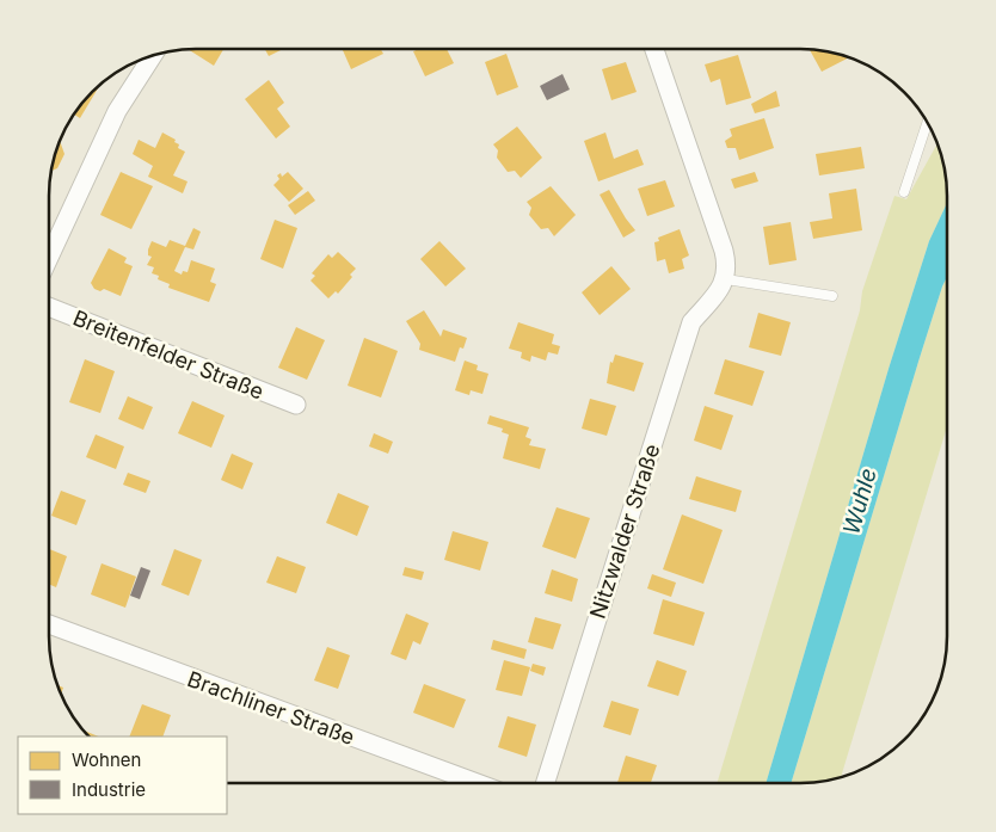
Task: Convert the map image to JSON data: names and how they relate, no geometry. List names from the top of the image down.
{
  "streets": {
    "street": ["Breitenfelder Straße", "Nitzwalder Straße", "Brachliner Straße"]
  },
  "water": ["Wuhle"],
  "legend": ["Wohnen", "Industrie"]
}
